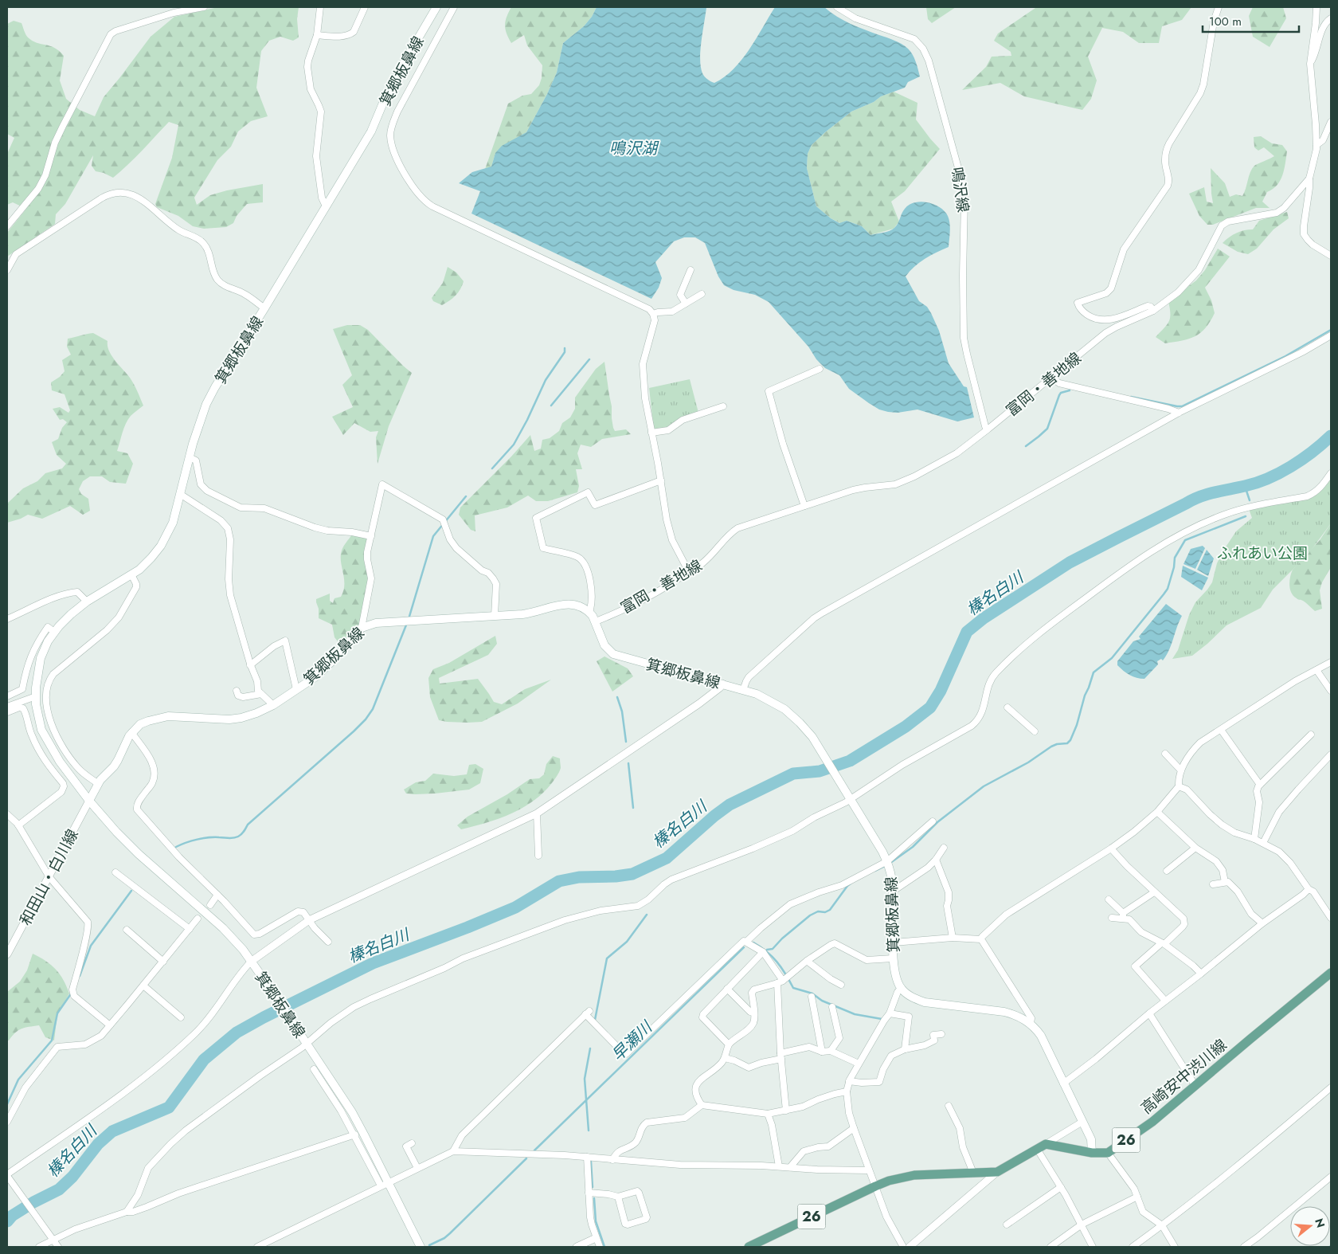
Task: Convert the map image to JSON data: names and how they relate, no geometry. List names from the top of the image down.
{
  "streets": {
    "main road": ["箕郷板鼻線", "高崎安中渋川線", "26"],
    "street": ["鳴沢線", "富岡・善地線", "和田山・白川線"]
  },
  "crossings": [
    ["箕郷板鼻線", "富岡・善地線"],
    ["箕郷板鼻線", "和田山・白川線"],
    ["鳴沢線", "富岡・善地線"],
    ["高崎安中渋川線", "26"]
  ],
  "water": ["鳴沢湖", "榛名白川", "早瀬川"],
  "parks": ["ふれあい公園"],
  "scale_bar": "100 m",
  "north": "right"
}
